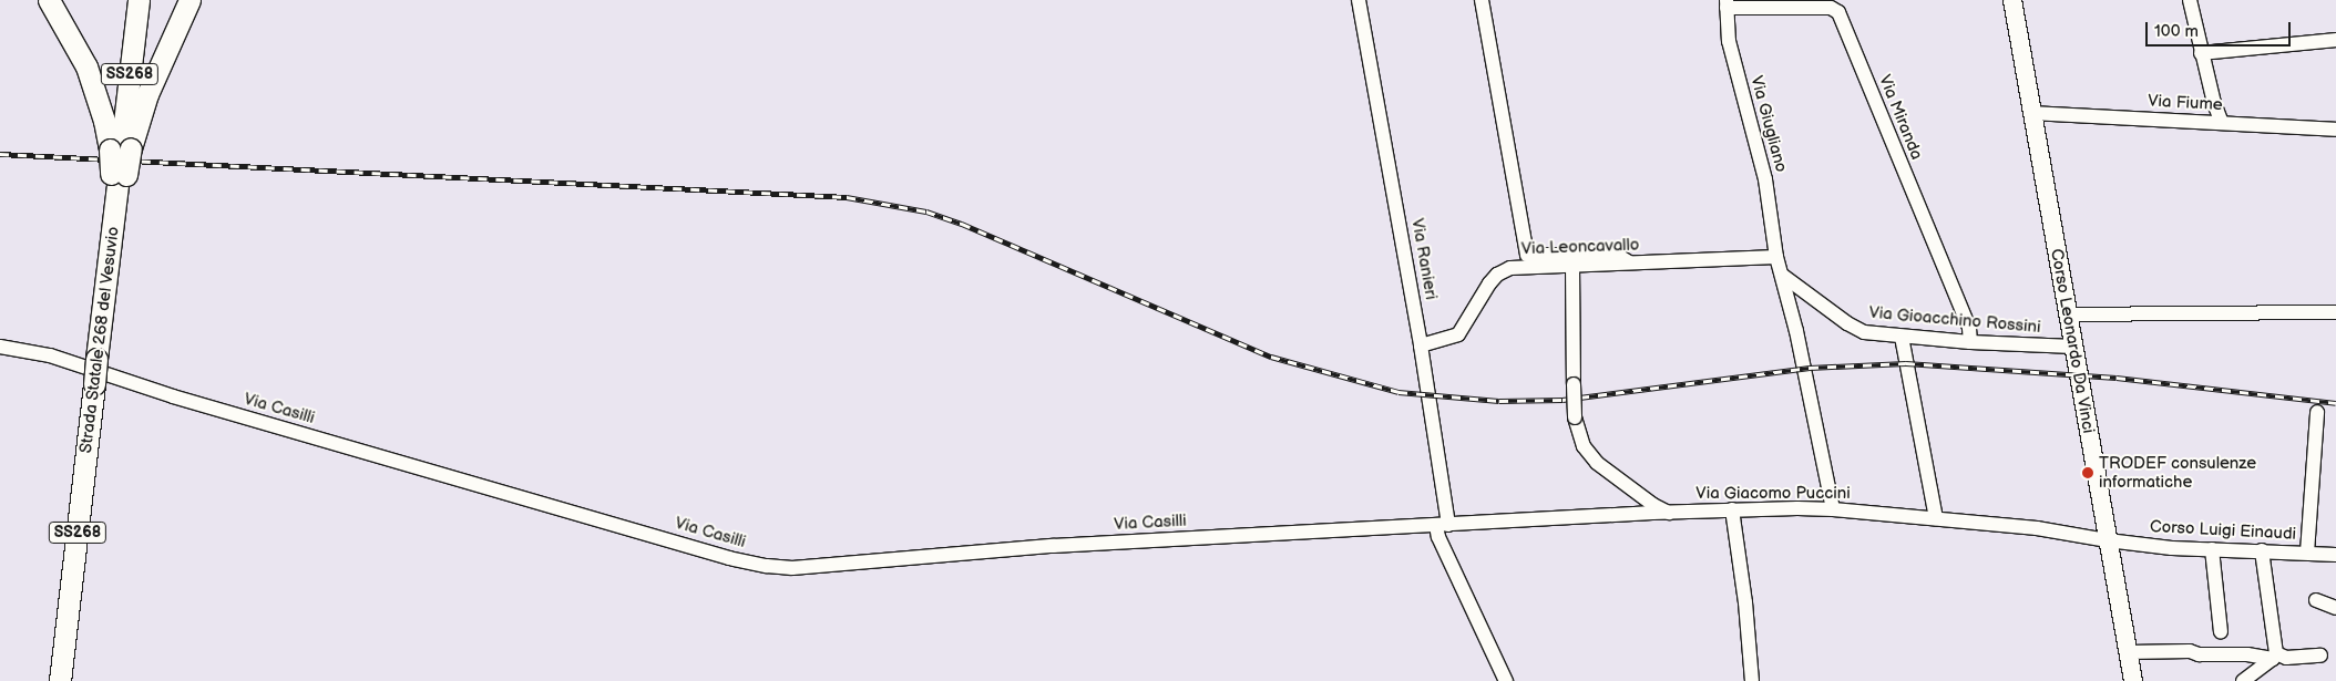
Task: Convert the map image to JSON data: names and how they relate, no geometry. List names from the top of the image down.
{
  "streets": {
    "highway": ["SS268", "Strada Statale 268 del Vesuvio"],
    "main road": ["Corso Leonardo Da Vinci"],
    "street": [
      "Via Fiume",
      "Via Miranda",
      "Via Giugliano",
      "Via Leoncavallo",
      "Via Ranieri",
      "Via Gioacchino Rossini",
      "Via Casilli",
      "Via Giacomo Puccini",
      "Corso Luigi Einaudi"
    ]
  },
  "crossings": [
    ["Via Fiume", "Corso Leonardo Da Vinci"],
    ["Via Miranda", "Via Giugliano"],
    ["Via Miranda", "Via Gioacchino Rossini"],
    ["Via Giugliano", "Via Leoncavallo"],
    ["Via Giugliano", "Via Gioacchino Rossini"],
    ["Via Giugliano", "Via Giacomo Puccini"],
    ["Via Leoncavallo", "Via Ranieri"],
    ["Via Ranieri", "Via Casilli"],
    ["Via Ranieri", "Via Giacomo Puccini"],
    ["Via Gioacchino Rossini", "Corso Leonardo Da Vinci"],
    ["Corso Leonardo Da Vinci", "Via Giacomo Puccini"],
    ["Corso Leonardo Da Vinci", "Corso Luigi Einaudi"],
    ["Via Casilli", "Via Giacomo Puccini"],
    ["Via Giacomo Puccini", "Corso Luigi Einaudi"]
  ],
  "places": ["TRODEF consulenze informatiche"],
  "scale_bar": "100 m"
}
